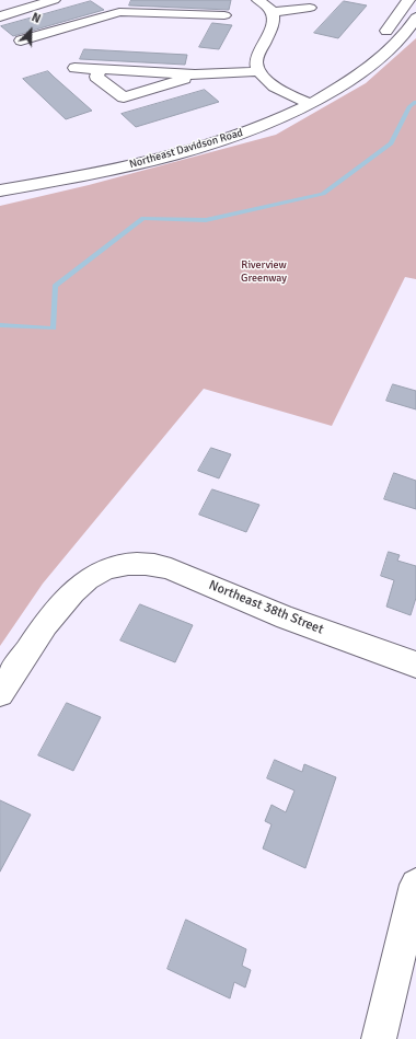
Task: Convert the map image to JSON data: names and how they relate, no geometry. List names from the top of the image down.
{
  "streets": {
    "street": ["Northeast Davidson Road", "Northeast 38th Street"]
  },
  "parks": ["Riverview Greenway"],
  "north": "top right"
}
